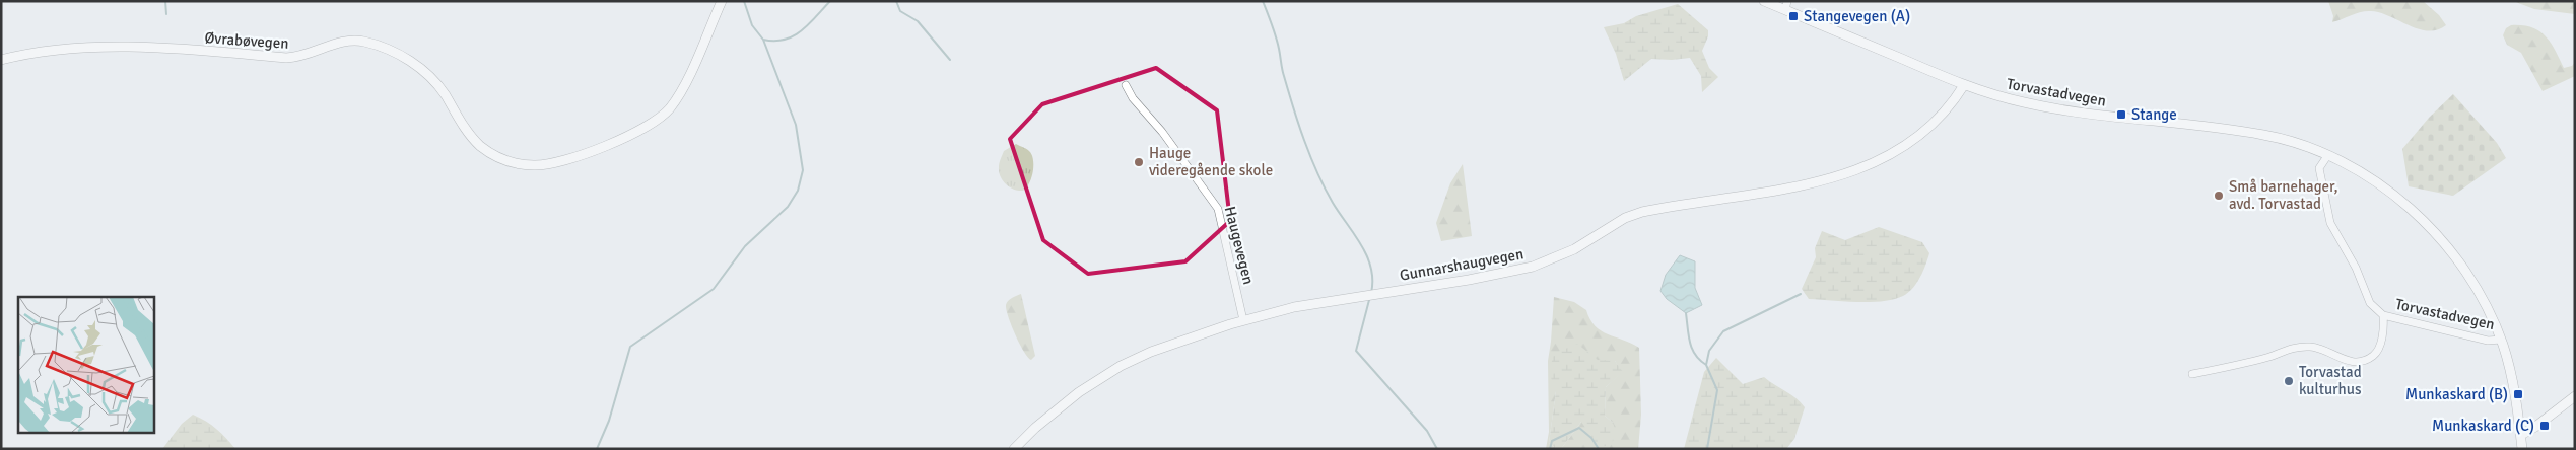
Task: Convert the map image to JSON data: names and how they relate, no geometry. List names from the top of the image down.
{
  "streets": {
    "main road": ["Øvrabøvegen", "Torvastadvegen", "Gunnarshaugvegen"],
    "street": ["Haugevegen"]
  },
  "crossings": [
    ["Torvastadvegen", "Gunnarshaugvegen"],
    ["Haugevegen", "Gunnarshaugvegen"]
  ],
  "places": {
    "transit": [
      "Stangevegen (A)",
      "Stange",
      "Munkaskard (B)",
      "Munkaskard (C)"
    ],
    "other": ["Hauge videregående skole", "Små barnehager, avd. Torvastad", "Torvastad kulturhus"]
  }
}
